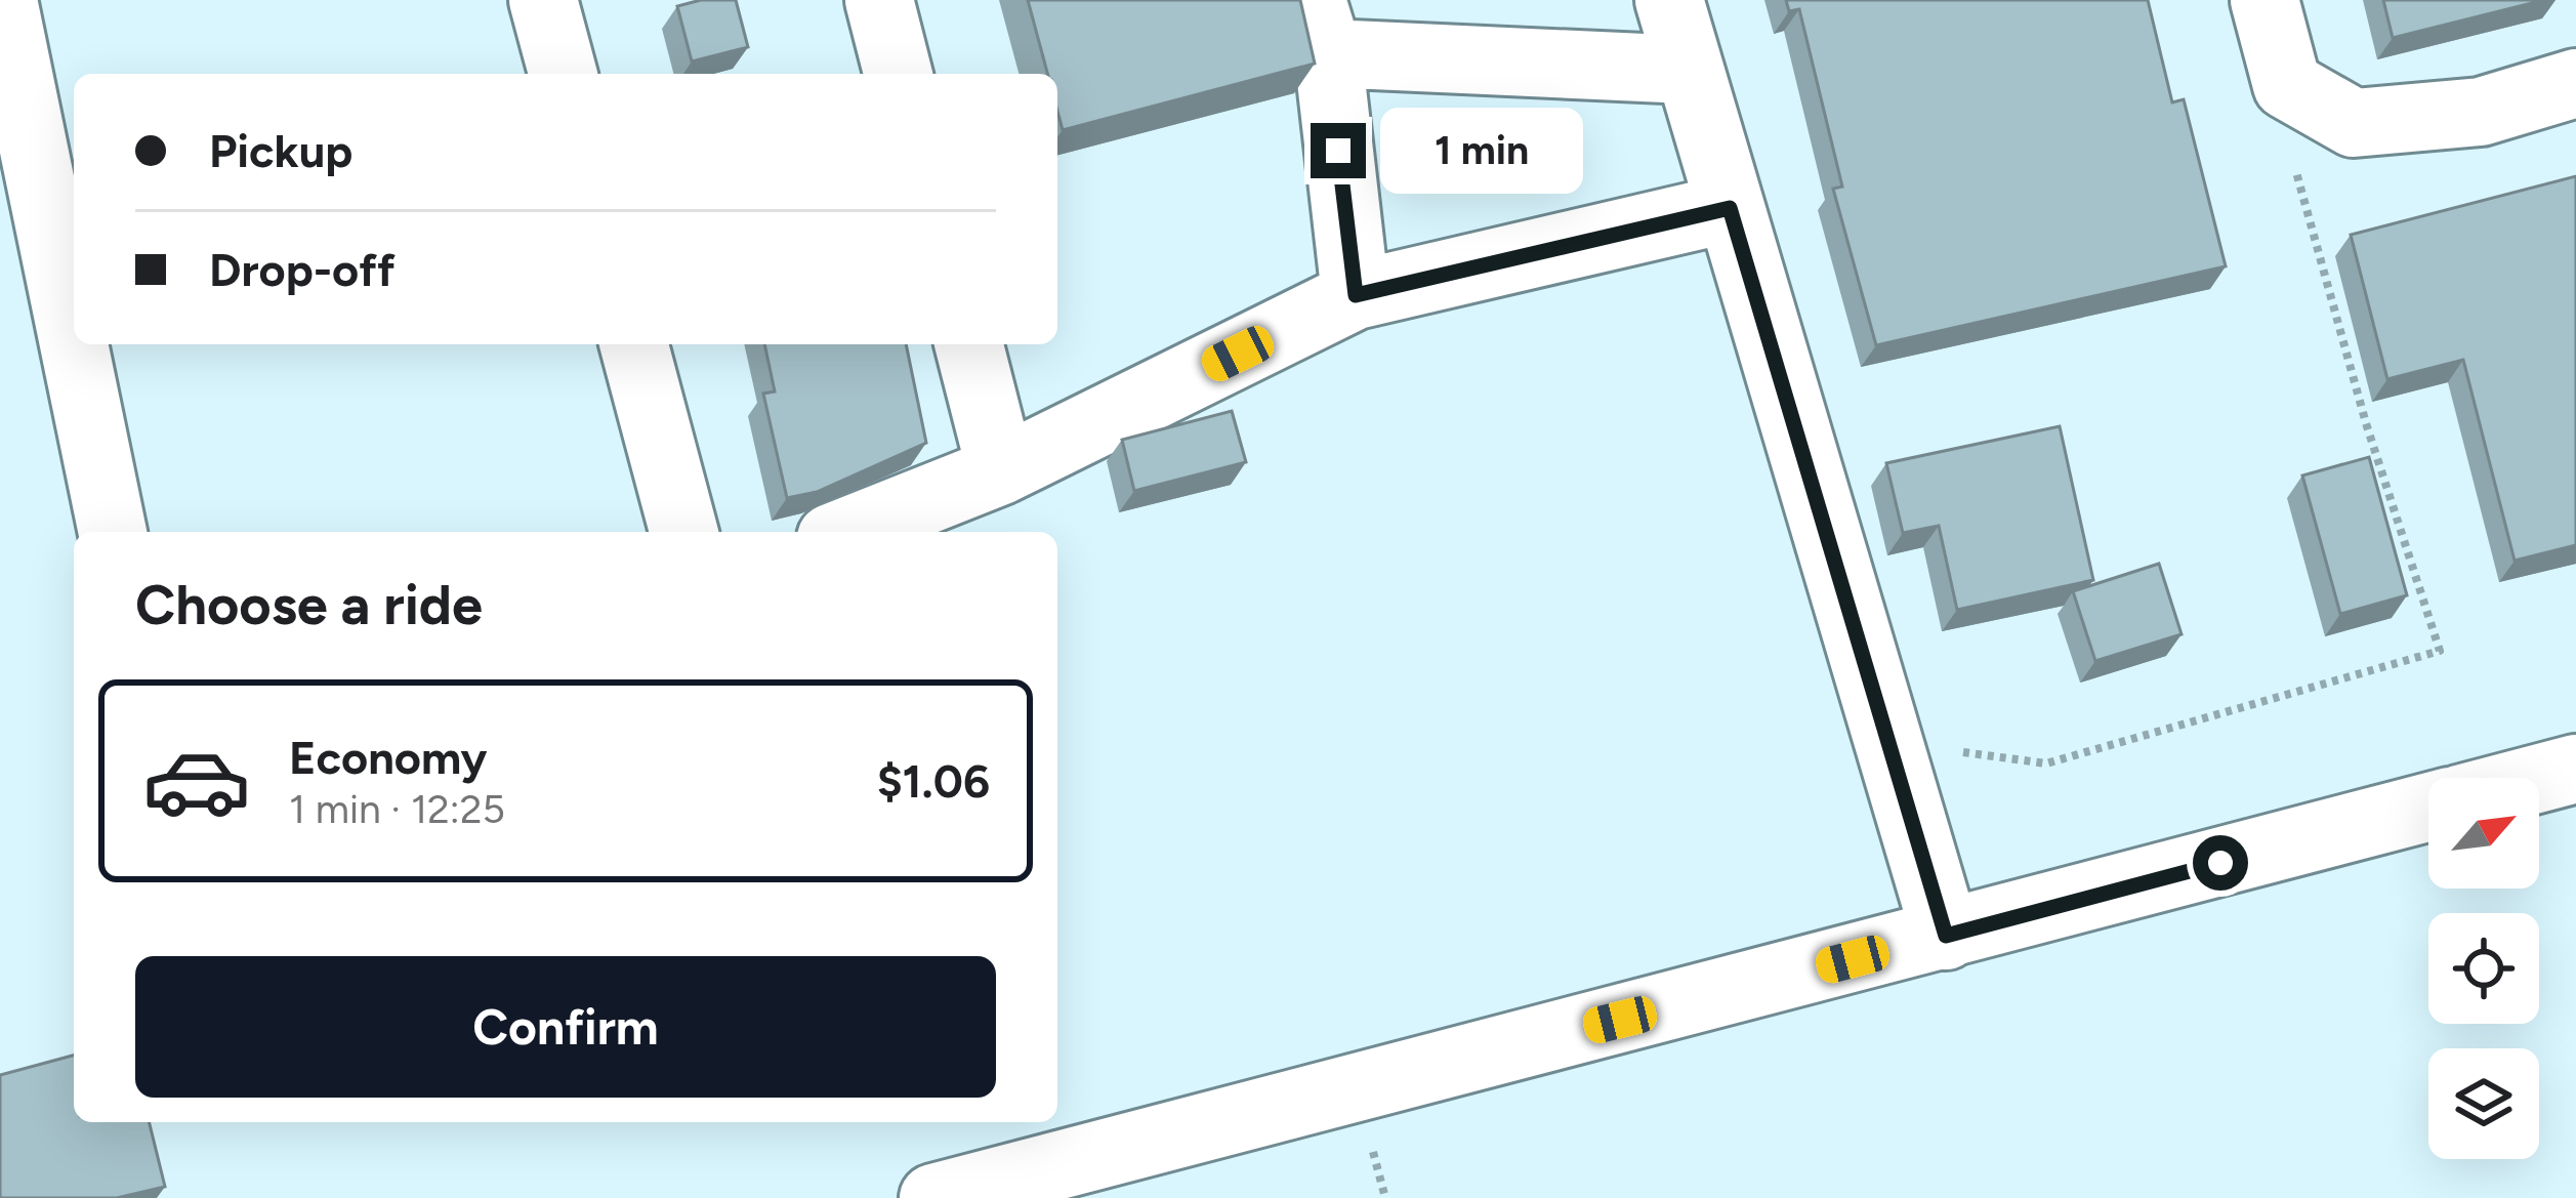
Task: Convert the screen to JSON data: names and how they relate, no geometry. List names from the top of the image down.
{
  "north": "top right",
  "page": {
    "banner": ["Pickup", "Drop-off"],
    "bubble": "1 min",
    "heading": "Choose a ride",
    "list": [
      {
        "name": "Economy",
        "note": "1 min · 12:25",
        "value": "$1.06"
      }
    ],
    "buttons": "Confirm"
  }
}
